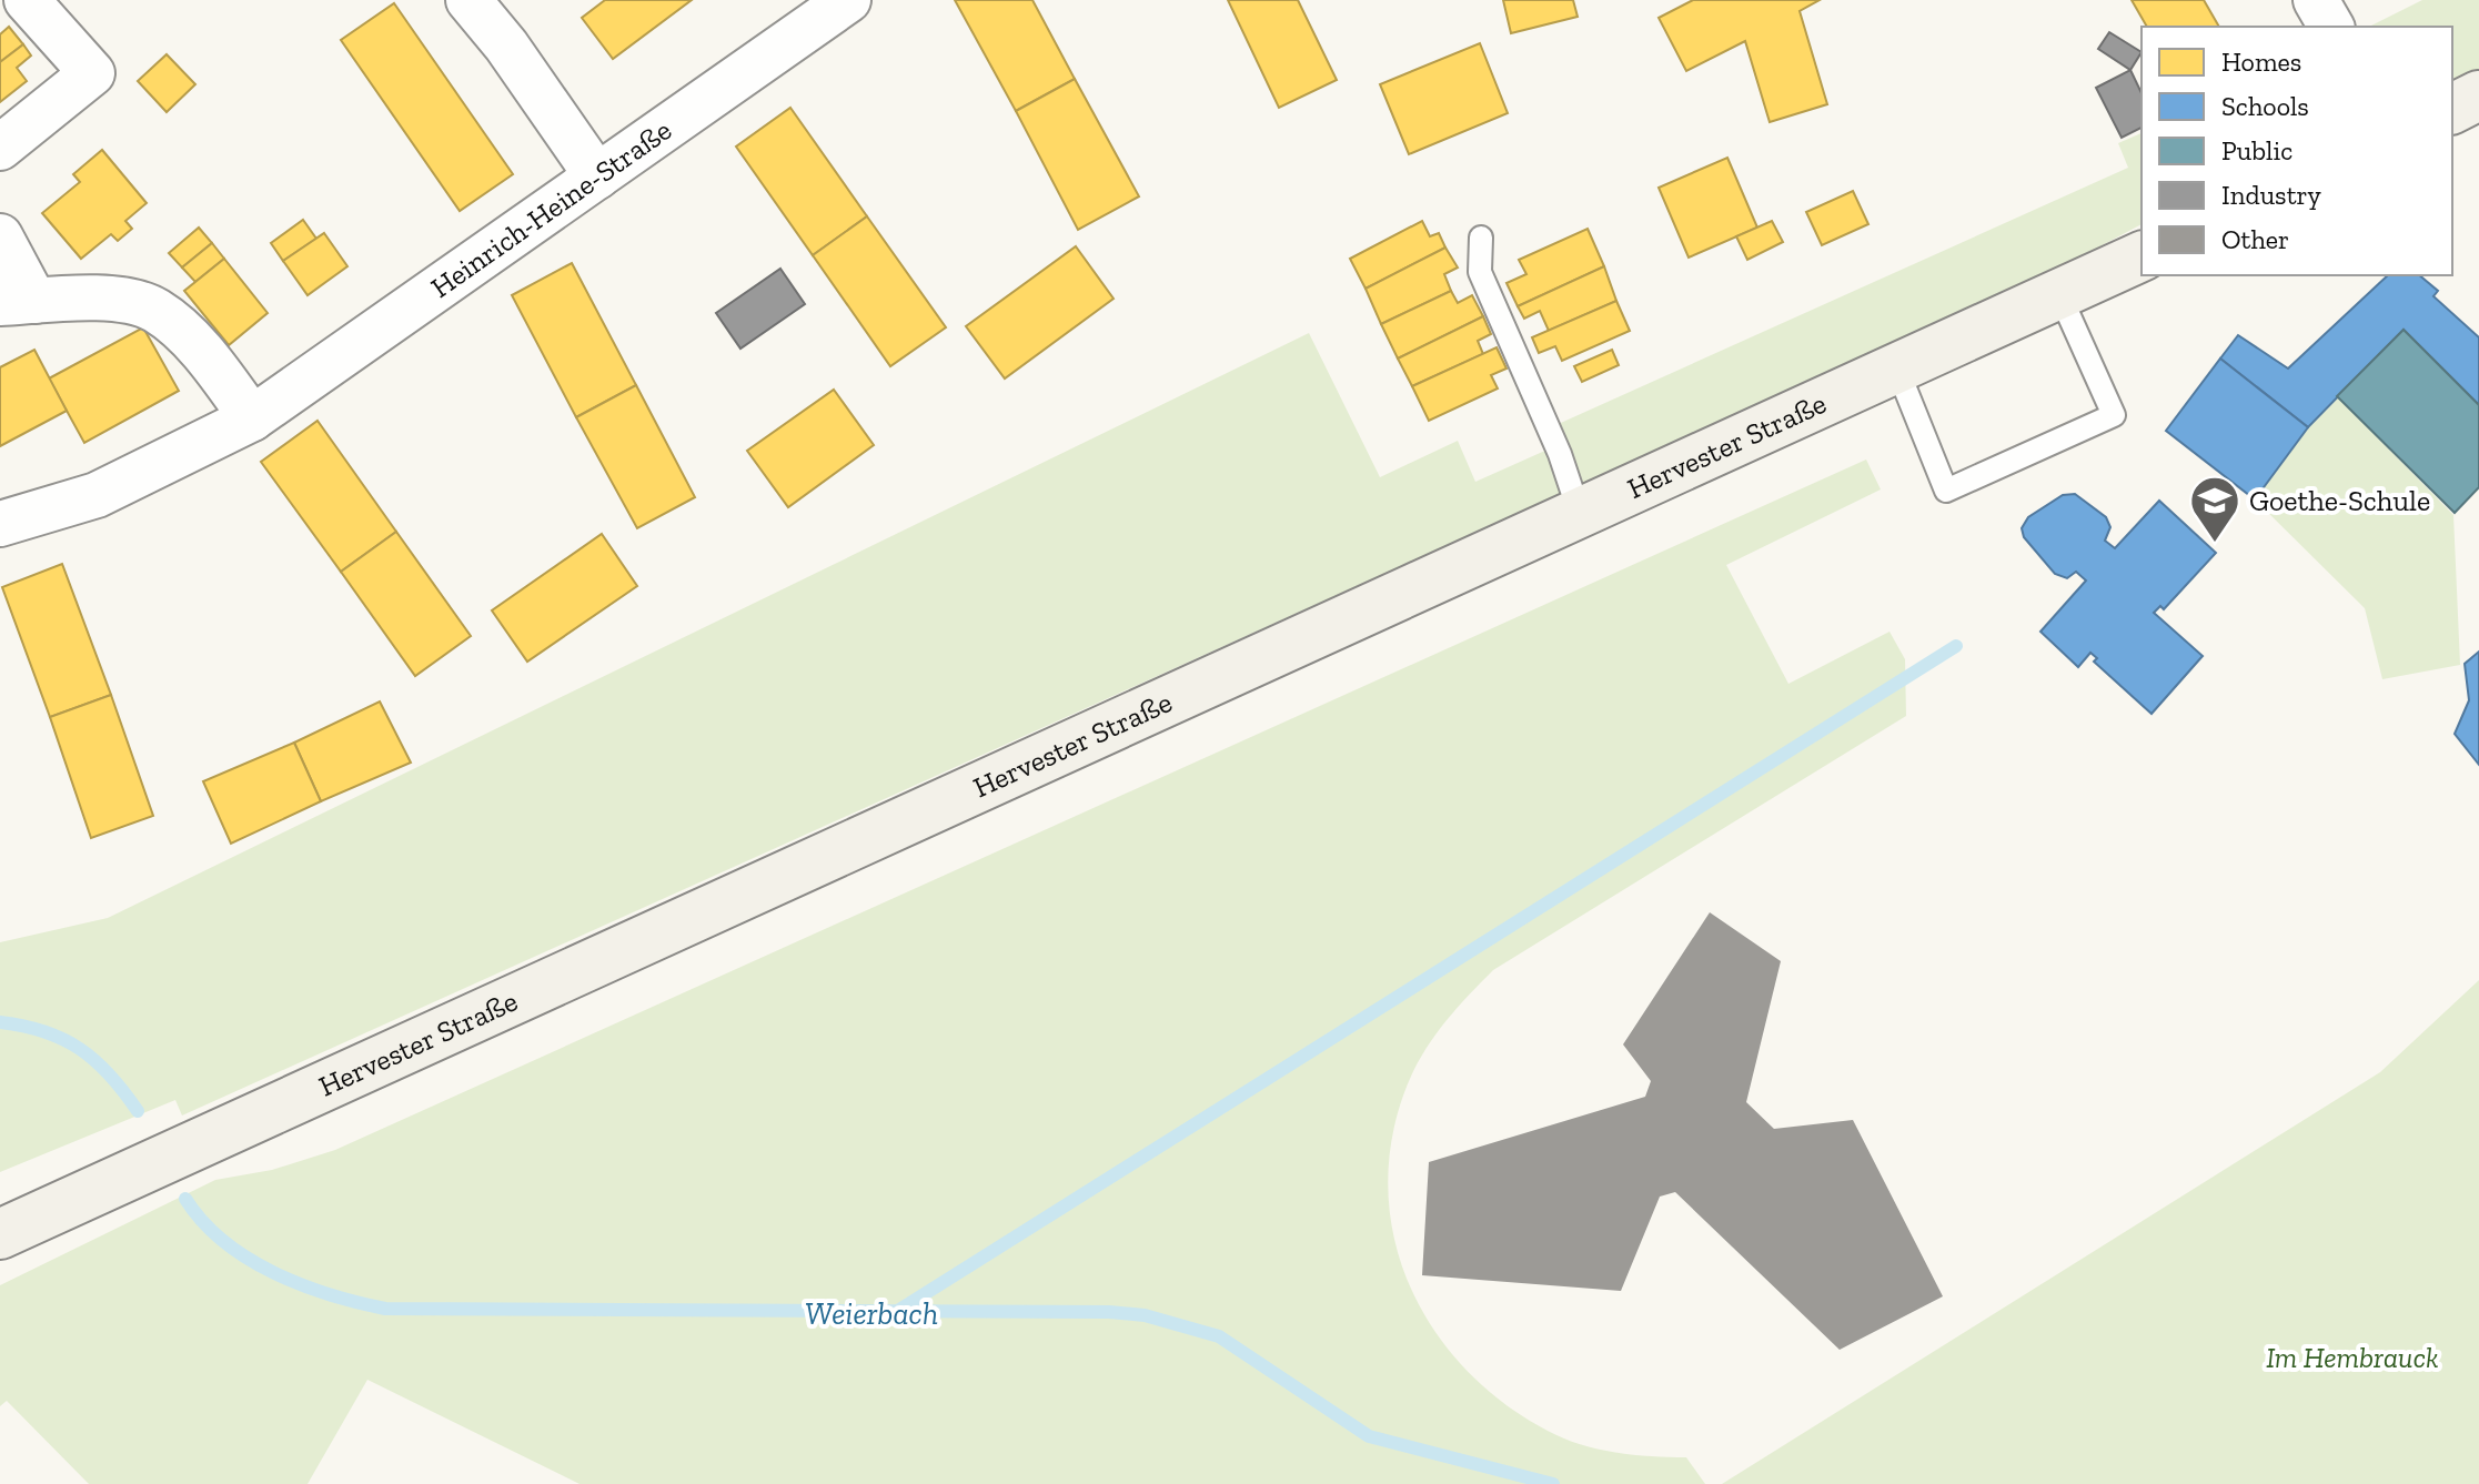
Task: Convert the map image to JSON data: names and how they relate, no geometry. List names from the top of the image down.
{
  "streets": {
    "main road": ["Hervester Straße"],
    "street": ["Heinrich-Heine-Straße"]
  },
  "water": ["Weierbach"],
  "parks": ["Im Hembrauck"],
  "places": {
    "school or university": ["Goethe-Schule"]
  },
  "legend": [
    "Homes",
    "Schools",
    "Public",
    "Industry",
    "Other"
  ]
}
